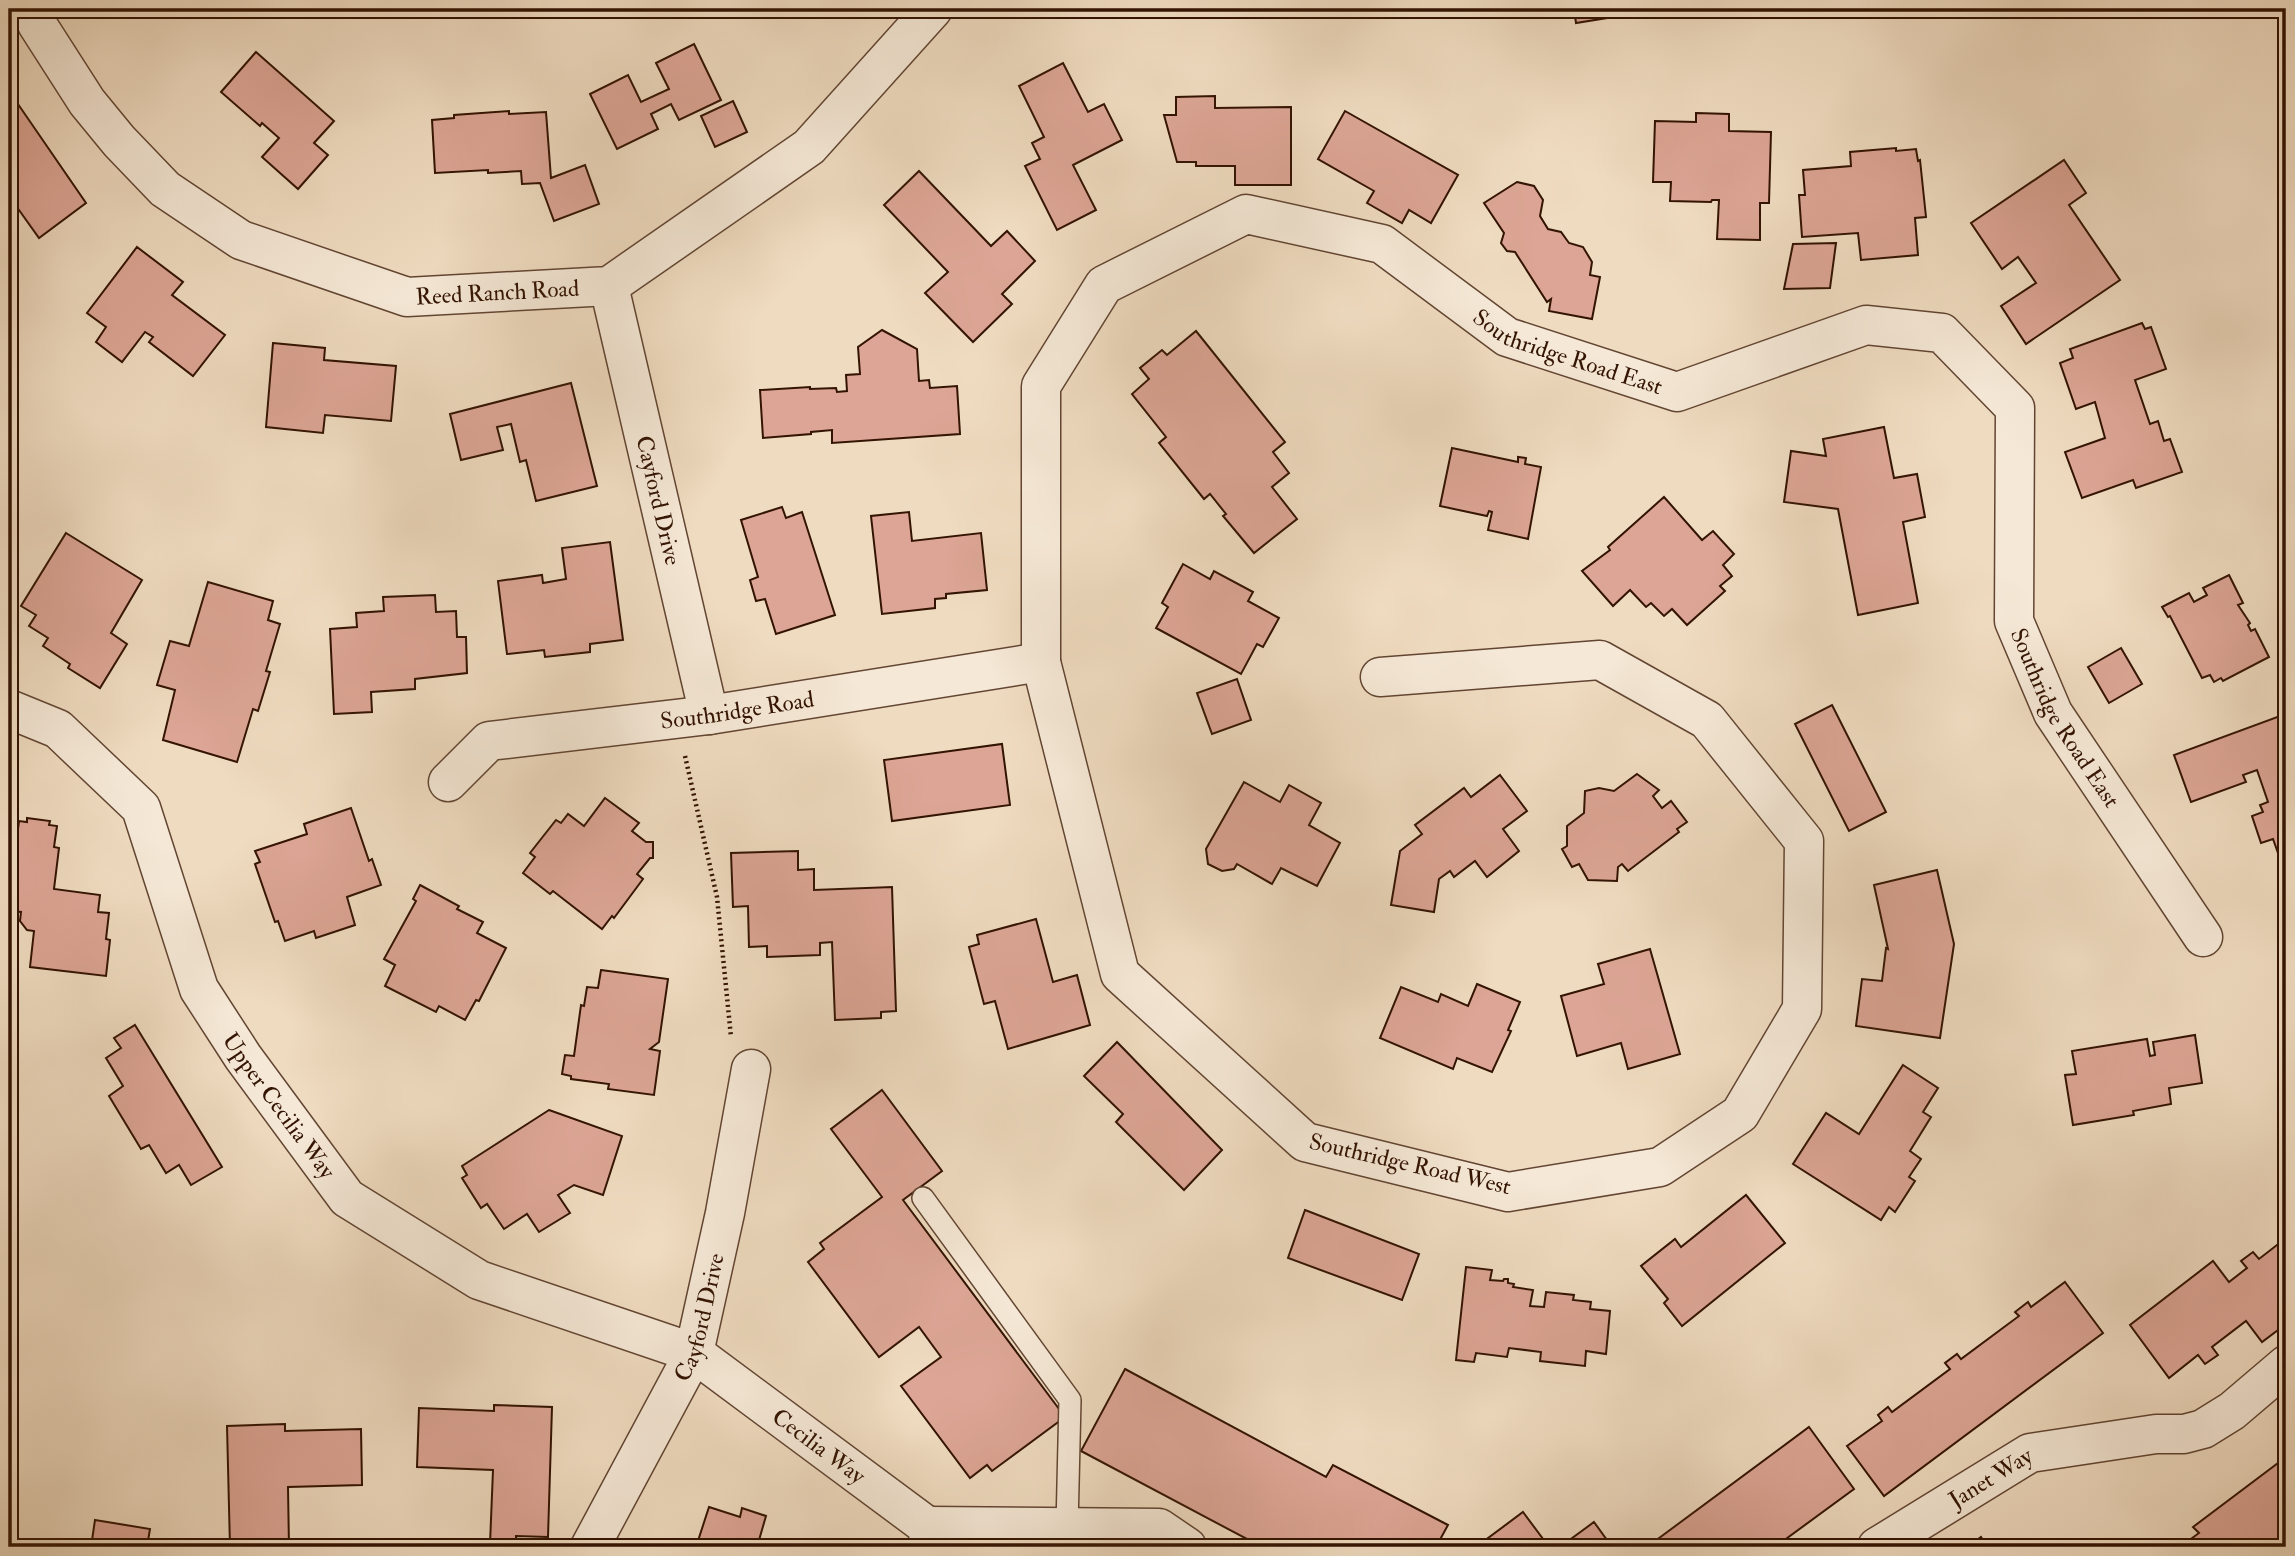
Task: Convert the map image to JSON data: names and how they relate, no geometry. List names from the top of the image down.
{
  "streets": {
    "street": [
      "Reed Ranch Road",
      "Southridge Road East",
      "Cayford Drive",
      "Southridge Road",
      "Upper Cecilia Way",
      "Southridge Road West",
      "Cecilia Way",
      "Janet Way"
    ]
  },
  "crossings": [
    ["Reed Ranch Road", "Cayford Drive"],
    ["Southridge Road East", "Southridge Road"],
    ["Southridge Road East", "Southridge Road West"],
    ["Cayford Drive", "Southridge Road"],
    ["Cayford Drive", "Upper Cecilia Way"],
    ["Cayford Drive", "Cecilia Way"],
    ["Southridge Road", "Southridge Road West"],
    ["Upper Cecilia Way", "Cecilia Way"]
  ]
}
